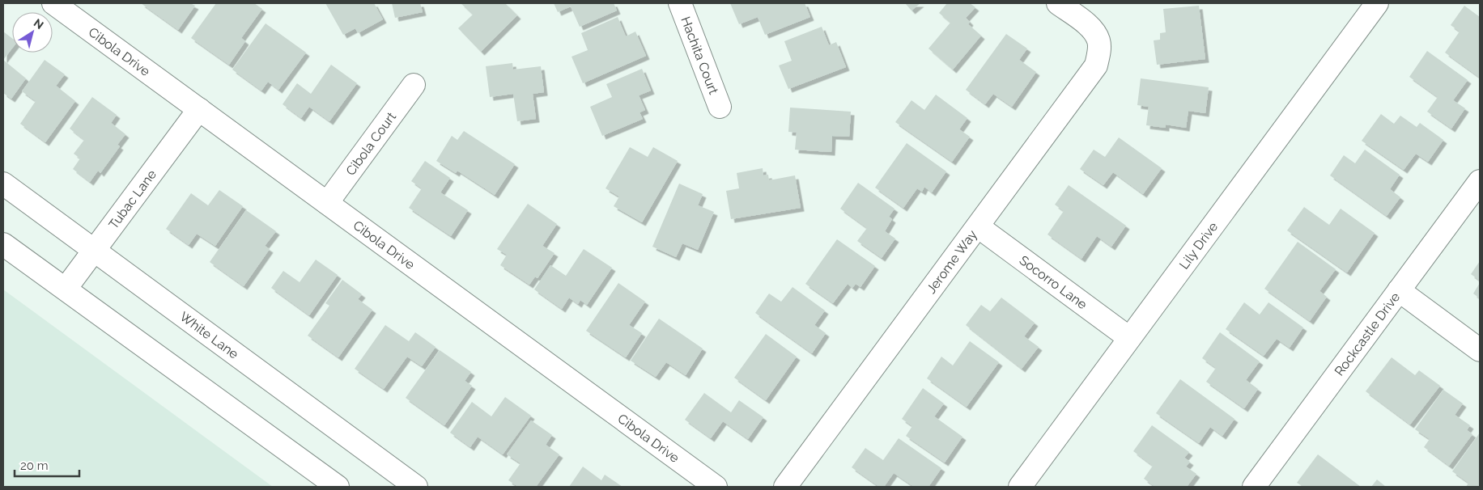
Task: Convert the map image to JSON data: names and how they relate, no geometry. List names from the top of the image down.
{
  "streets": {
    "street": [
      "Cibola Drive",
      "Hachita Court",
      "Cibola Court",
      "Tubac Lane",
      "Lily Drive",
      "Jerome Way",
      "Socorro Lane",
      "Rockcastle Drive",
      "White Lane"
    ]
  },
  "crossings": [
    ["Cibola Drive", "Cibola Court"],
    ["Cibola Drive", "Tubac Lane"],
    ["Tubac Lane", "White Lane"],
    ["Lily Drive", "Socorro Lane"],
    ["Jerome Way", "Socorro Lane"]
  ],
  "scale_bar": "20 m",
  "north": "top right"
}
